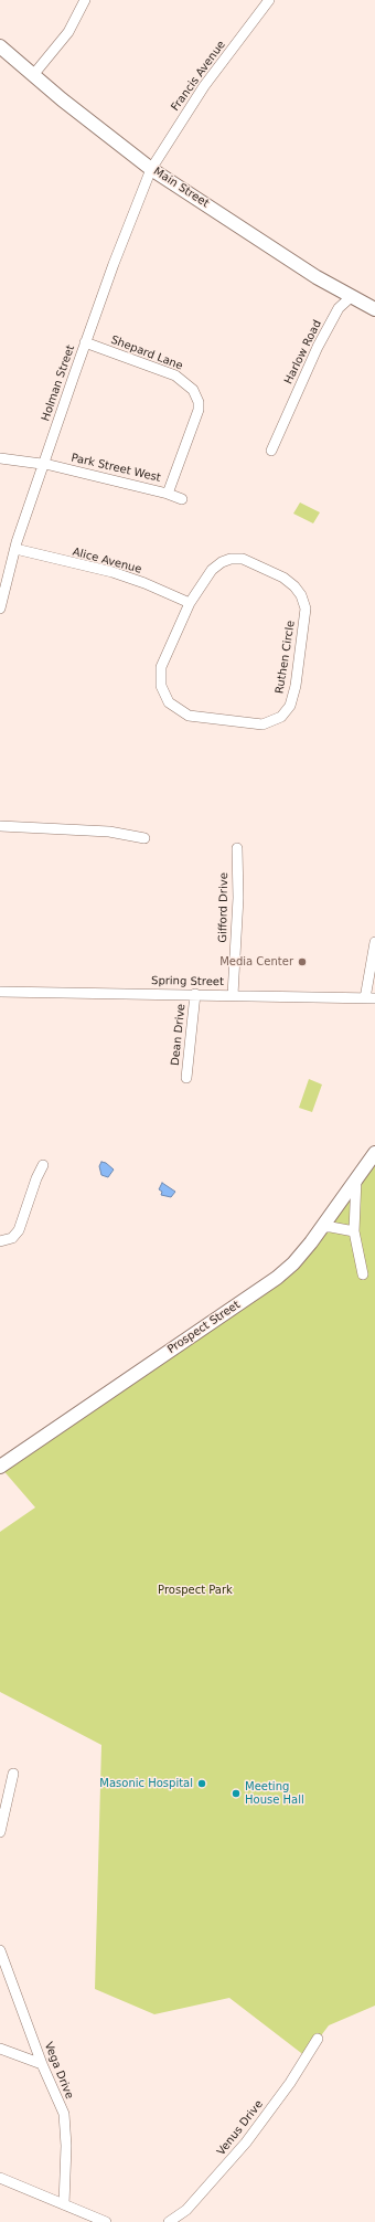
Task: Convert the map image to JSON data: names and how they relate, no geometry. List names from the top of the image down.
{
  "streets": {
    "street": [
      "Francis Avenue",
      "Main Street",
      "Harlow Road",
      "Shepard Lane",
      "Holman Street",
      "Park Street West",
      "Alice Avenue",
      "Ruthen Circle",
      "Gifford Drive",
      "Spring Street",
      "Dean Drive",
      "Prospect Street",
      "Vega Drive",
      "Venus Drive"
    ]
  },
  "crossings": [
    ["Francis Avenue", "Main Street"],
    ["Francis Avenue", "Holman Street"],
    ["Main Street", "Harlow Road"],
    ["Main Street", "Holman Street"],
    ["Shepard Lane", "Holman Street"],
    ["Shepard Lane", "Park Street West"],
    ["Holman Street", "Park Street West"],
    ["Holman Street", "Alice Avenue"],
    ["Alice Avenue", "Ruthen Circle"],
    ["Gifford Drive", "Spring Street"],
    ["Spring Street", "Dean Drive"]
  ],
  "parks": ["Prospect Park"],
  "places": ["Media Center", "Masonic Hospital", "Meeting House Hall"]
}
